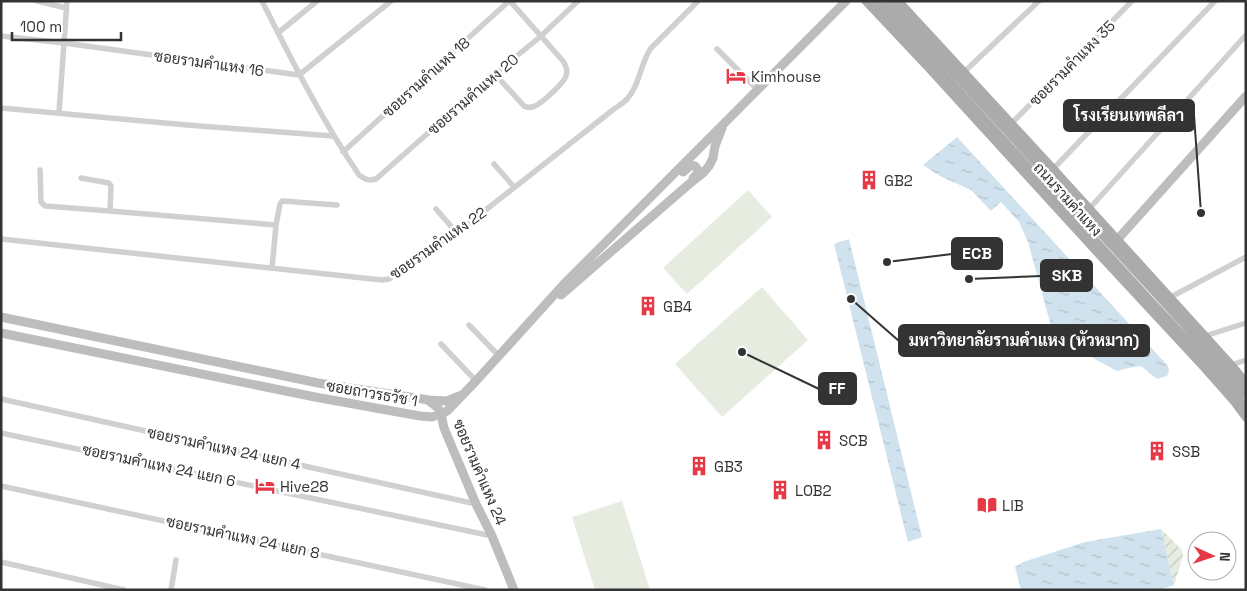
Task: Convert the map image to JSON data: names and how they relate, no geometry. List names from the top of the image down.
{
  "streets": {
    "main road": ["ถนนรามคำแหง", "ซอยถาวรธวัช 1", "ซอยรามคำแหง 24"],
    "street": [
      "ซอยรามคำแหง 16",
      "ซอยรามคำแหง 35",
      "ซอยรามคำแหง 18",
      "ซอยรามคำแหง 20",
      "ซอยรามคำแหง 22",
      "ซอยรามคำแหง 24 แยก 4",
      "ซอยรามคำแหง 24 แยก 6",
      "ซอยรามคำแหง 24 แยก 8"
    ]
  },
  "crossings": [
    ["ซอยรามคำแหง 35", "ถนนรามคำแหง"],
    ["ซอยรามคำแหง 18", "ซอยรามคำแหง 20"],
    ["ซอยถาวรธวัช 1", "ซอยรามคำแหง 24"],
    ["ซอยรามคำแหง 24 แยก 4", "ซอยรามคำแหง 24"],
    ["ซอยรามคำแหง 24 แยก 6", "ซอยรามคำแหง 24"]
  ],
  "places": {
    "hotel": ["Kimhouse", "Hive28"],
    "building": [
      "GB2",
      "GB4",
      "SCB",
      "SSB",
      "GB3",
      "LOB2"
    ],
    "other": [
      "โรงเรียนเทพลีลา",
      "ECB",
      "SKB",
      "มหาวิทยาลัยรามคำแหง (หัวหมาก)",
      "FF"
    ],
    "library": ["LIB"]
  },
  "scale_bar": "100 m",
  "north": "right"
}
